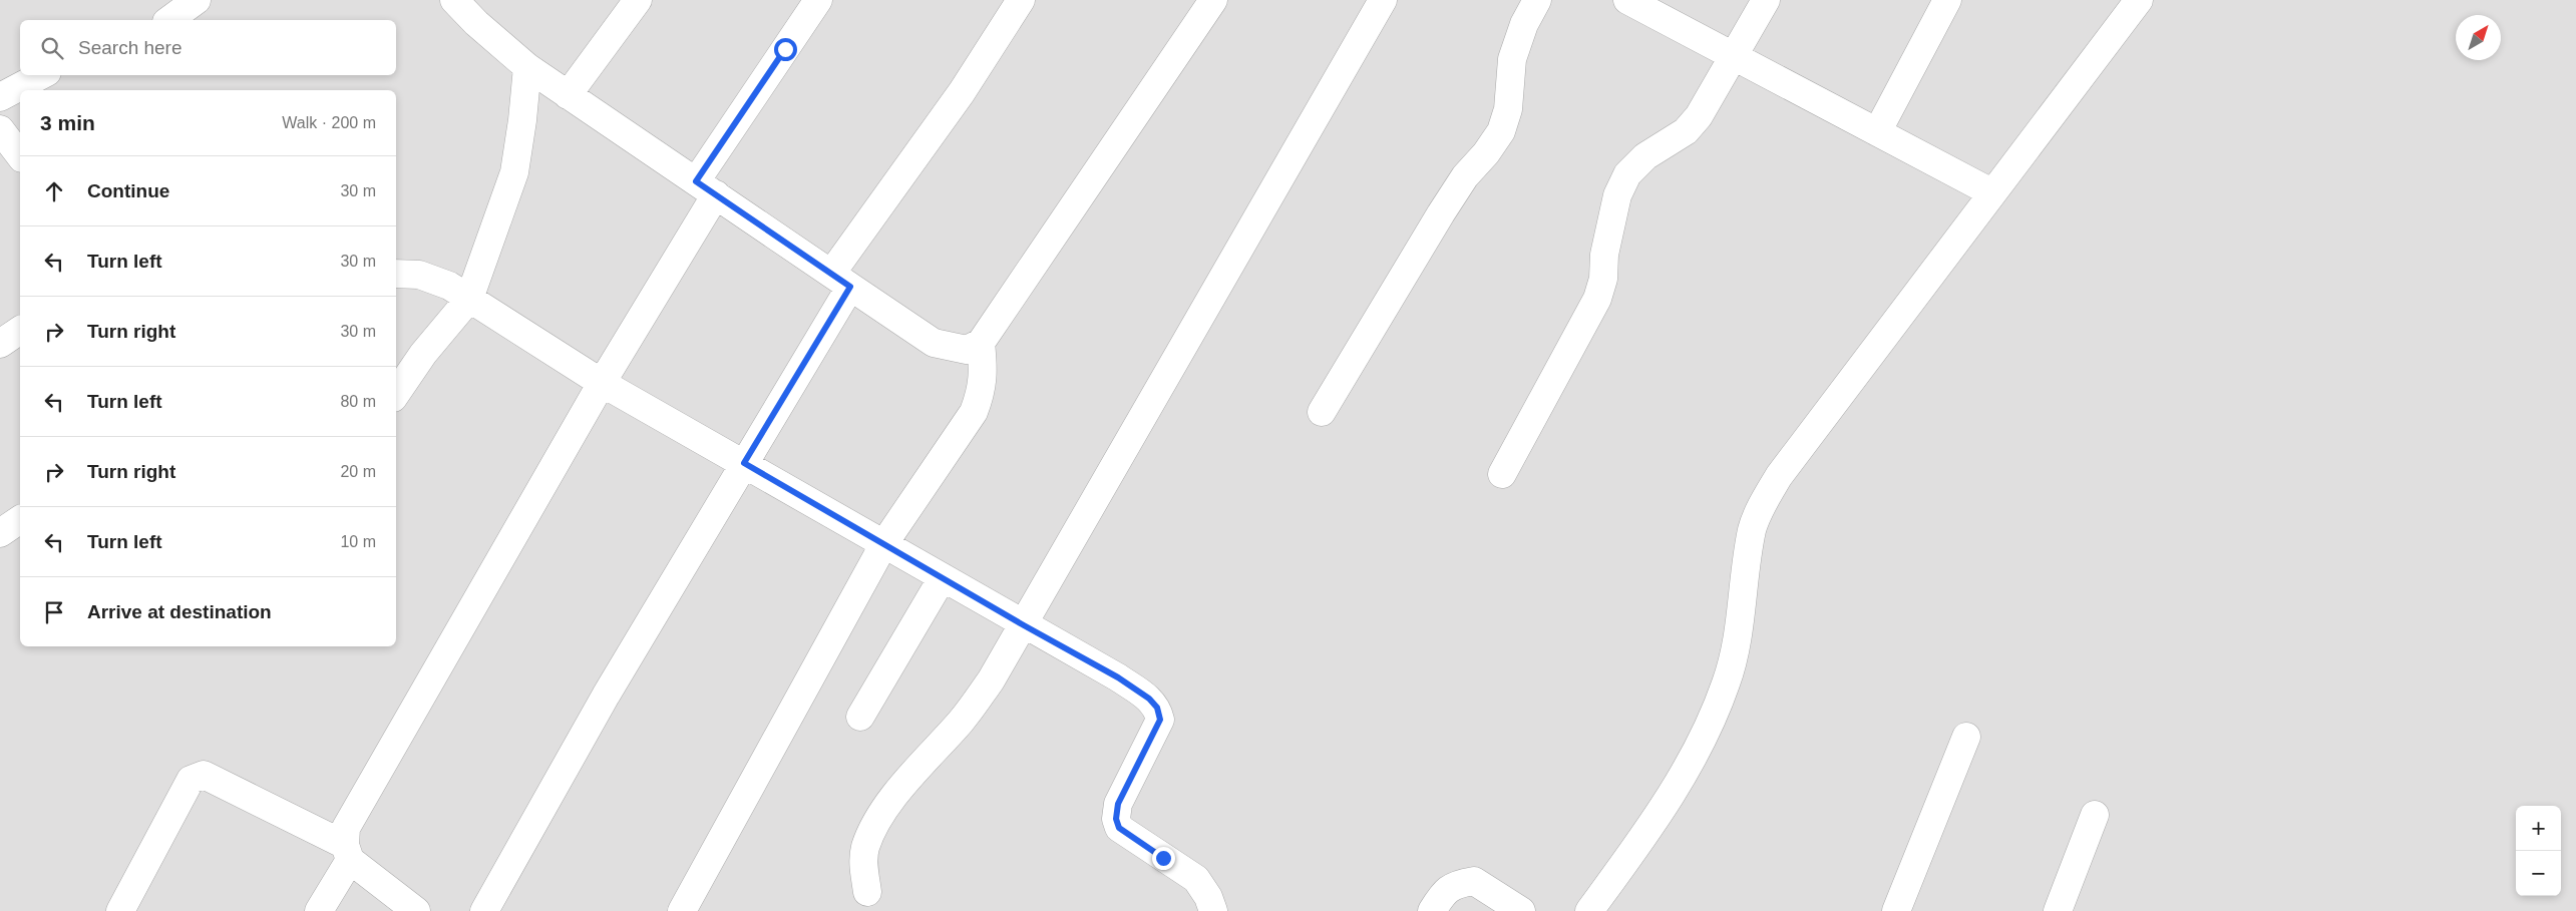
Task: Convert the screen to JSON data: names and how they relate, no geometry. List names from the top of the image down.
{
  "north": "top right",
  "page": {
    "search": "Search here",
    "heading": ["3 min", "Walk · 200 m"],
    "list": [
      ["Continue", "30 m"],
      ["Turn left", "30 m"],
      ["Turn right", "30 m"],
      ["Turn left", "80 m"],
      ["Turn right", "20 m"],
      ["Turn left", "10 m"],
      "Arrive at destination"
    ],
    "map_buttons": ["+", "−"]
  }
}
